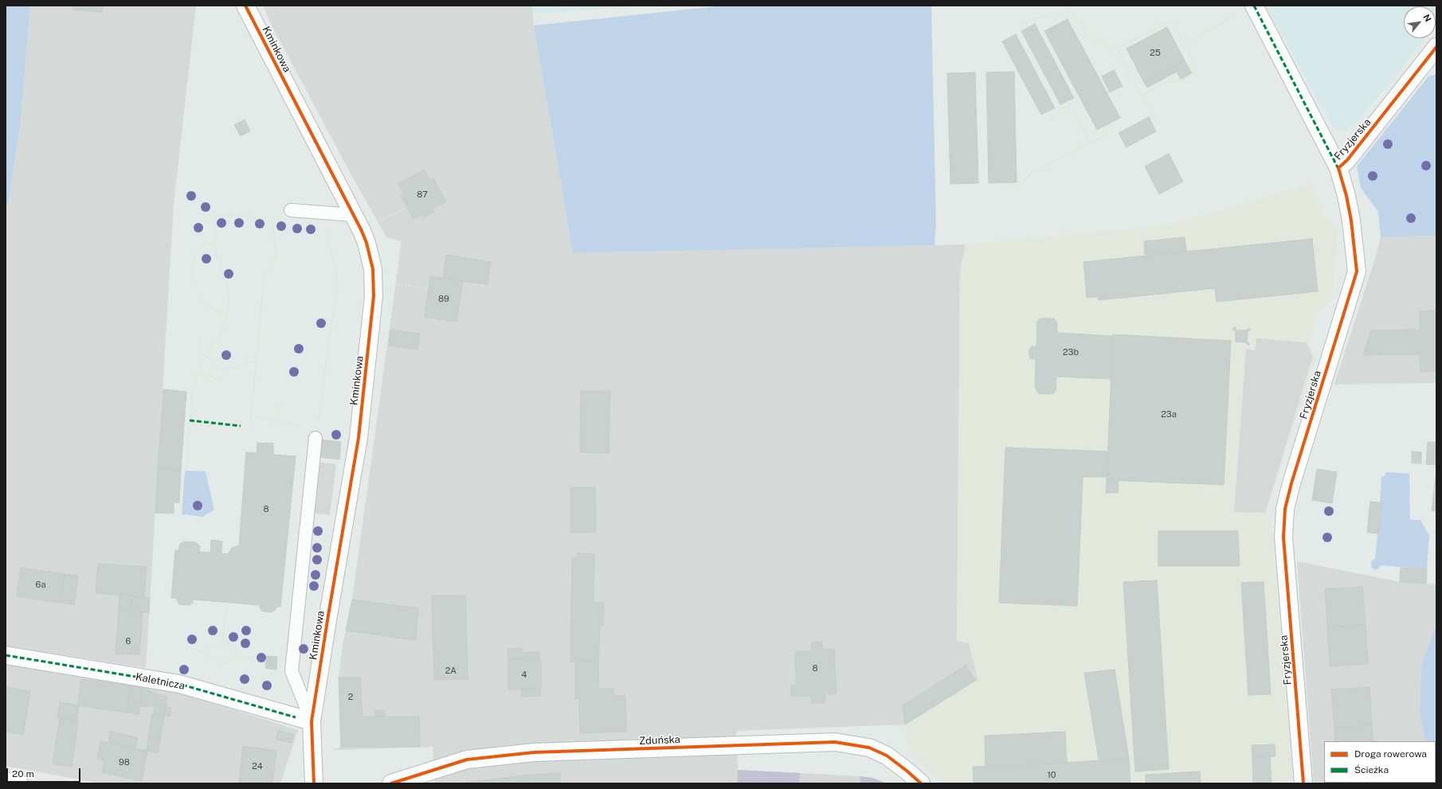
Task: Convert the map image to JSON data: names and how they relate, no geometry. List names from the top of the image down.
{
  "streets": {
    "street": [
      "Kminkowa",
      "Fryzjerska",
      "Kaletnicza",
      "Zduńska"
    ]
  },
  "crossings": [
    ["Kminkowa", "Kaletnicza"]
  ],
  "house_numbers": [
    "25",
    "87",
    "89",
    "23b",
    "23a",
    "8",
    "6a",
    "6",
    "8",
    "2A",
    "4",
    "2",
    "98",
    "24",
    "10"
  ],
  "legend": ["Droga rowerowa", "Ścieżka"],
  "scale_bar": "20 m",
  "north": "top right"
}
